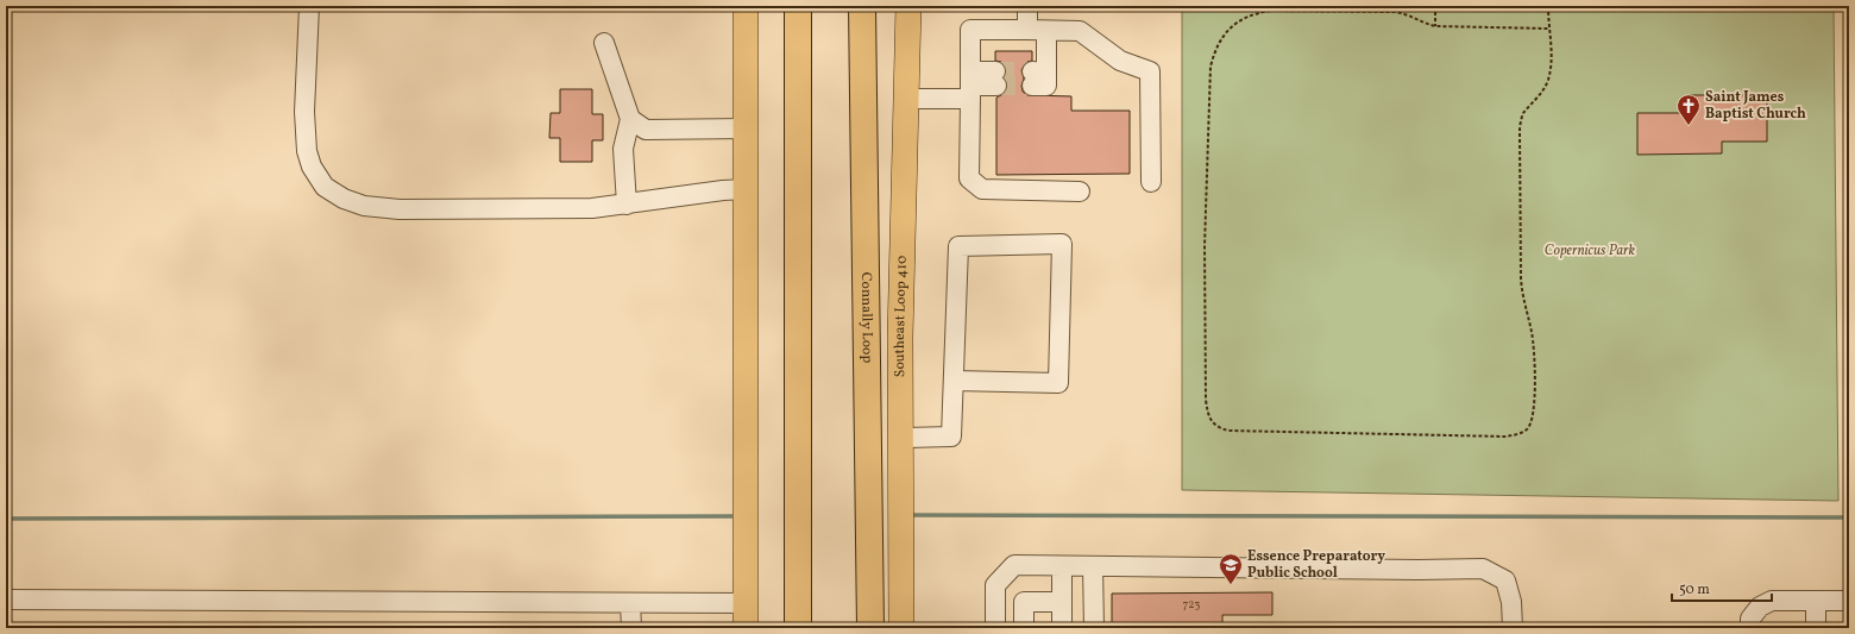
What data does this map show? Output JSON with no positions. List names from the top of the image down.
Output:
{
  "streets": {
    "highway": ["Connally Loop"],
    "main road": ["Southeast Loop 410"]
  },
  "parks": ["Copernicus Park"],
  "places": {
    "church": ["Saint James Baptist Church"],
    "school or university": ["Essence Preparatory Public School"]
  },
  "house_numbers": ["723"],
  "scale_bar": "50 m"
}
